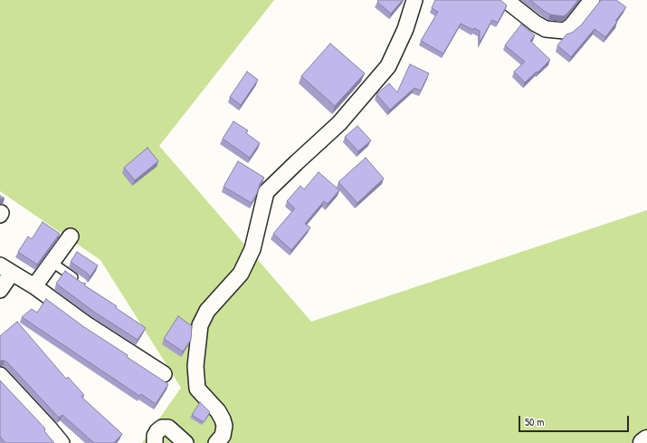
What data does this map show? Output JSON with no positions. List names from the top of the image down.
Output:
{
  "scale_bar": "50 m"
}
